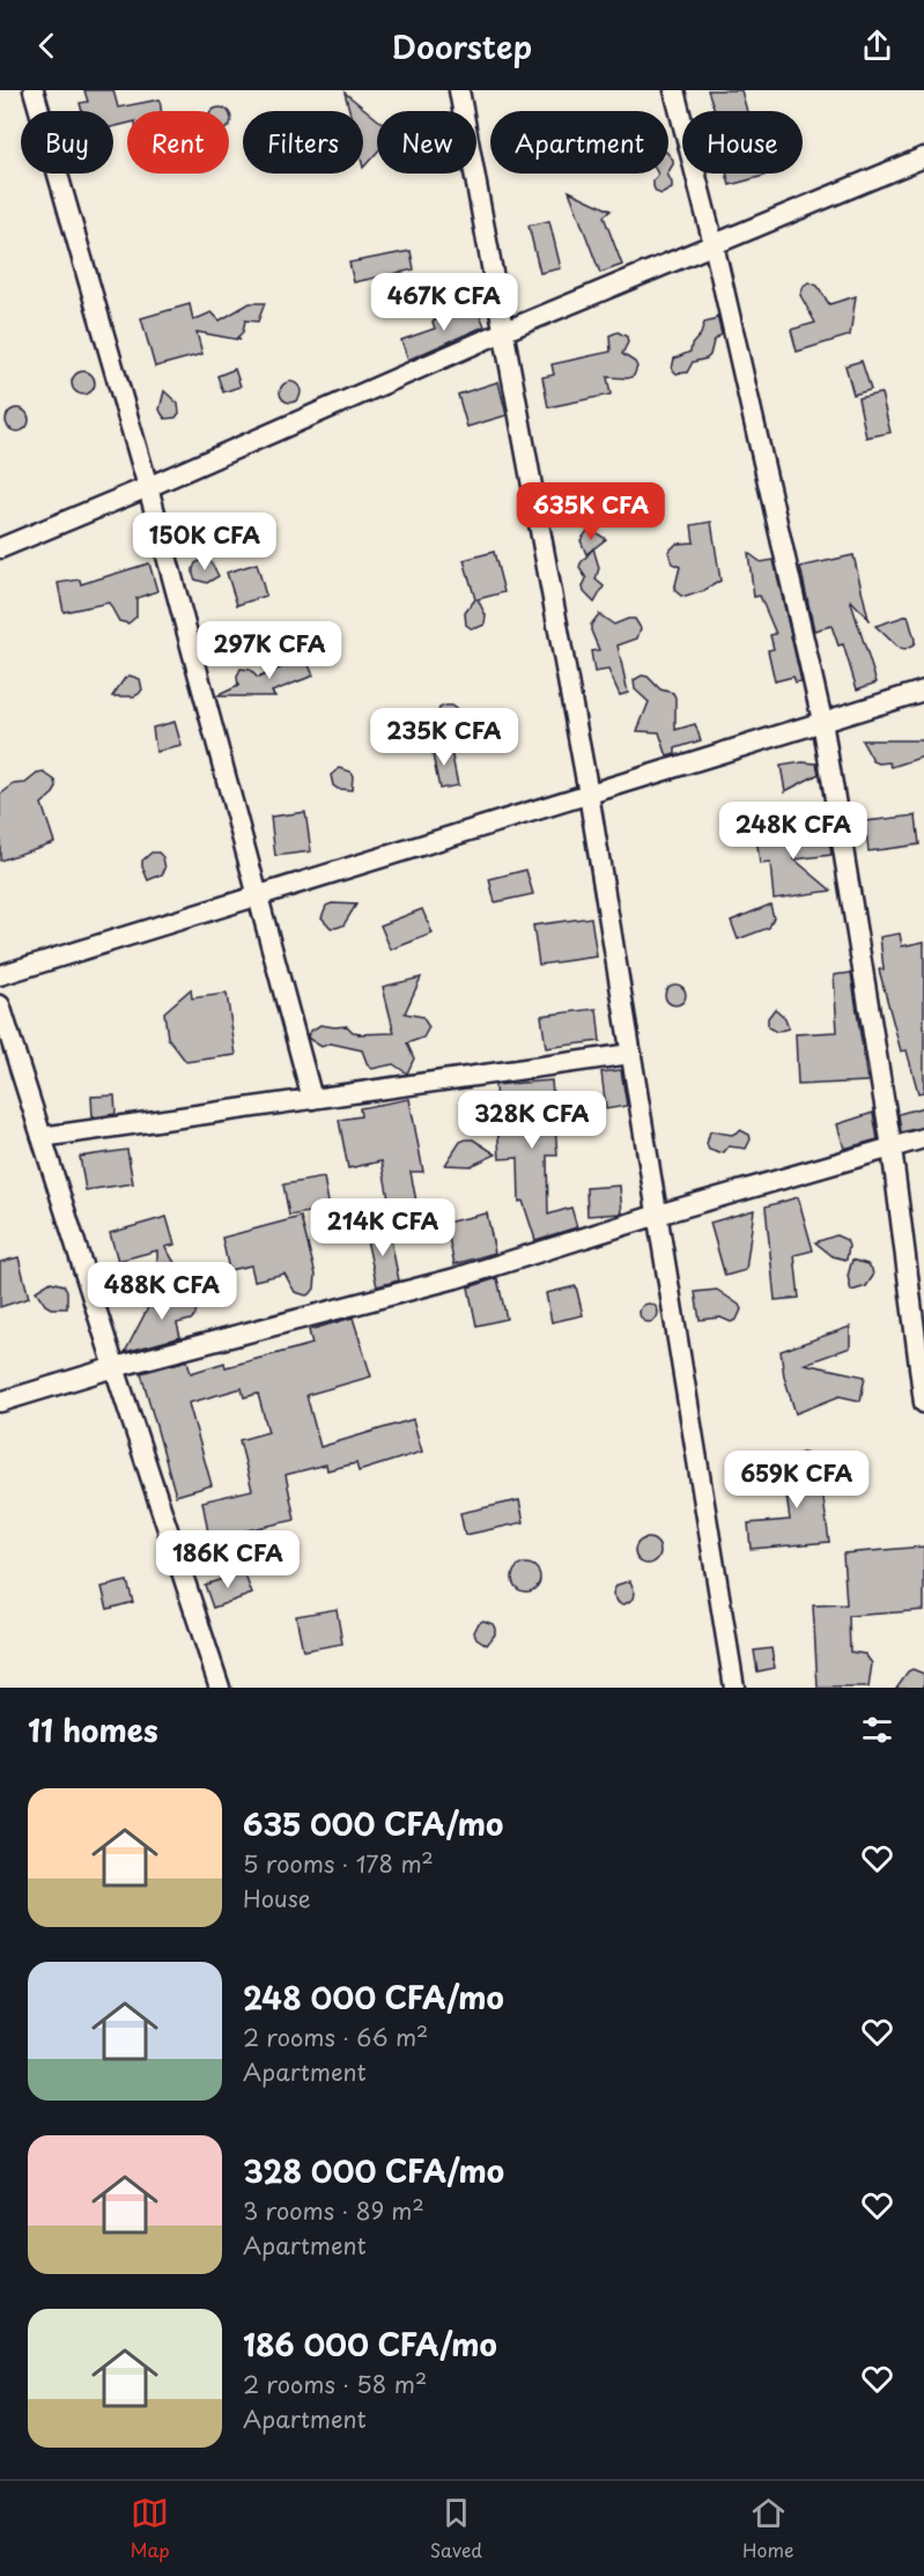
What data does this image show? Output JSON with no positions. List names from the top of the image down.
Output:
{
  "page": {
    "header": "Doorstep",
    "chip": [
      "Buy",
      "Rent",
      "Filters",
      "New",
      "Apartment",
      "House"
    ],
    "price": [
      "467K CFA",
      "635K CFA",
      "150K CFA",
      "297K CFA",
      "235K CFA",
      "248K CFA",
      "328K CFA",
      "214K CFA",
      "488K CFA",
      "659K CFA",
      "186K CFA"
    ],
    "heading": "11 homes",
    "list": [
      {
        "name": "635 000 CFA/mo",
        "note": "5 rooms · 178 m² · House"
      },
      {
        "name": "248 000 CFA/mo",
        "note": "2 rooms · 66 m² · Apartment"
      },
      {
        "name": "328 000 CFA/mo",
        "note": "3 rooms · 89 m² · Apartment"
      },
      {
        "name": "186 000 CFA/mo",
        "note": "2 rooms · 58 m² · Apartment"
      }
    ],
    "tabs": ["Map", "Saved", "Home"]
  }
}
